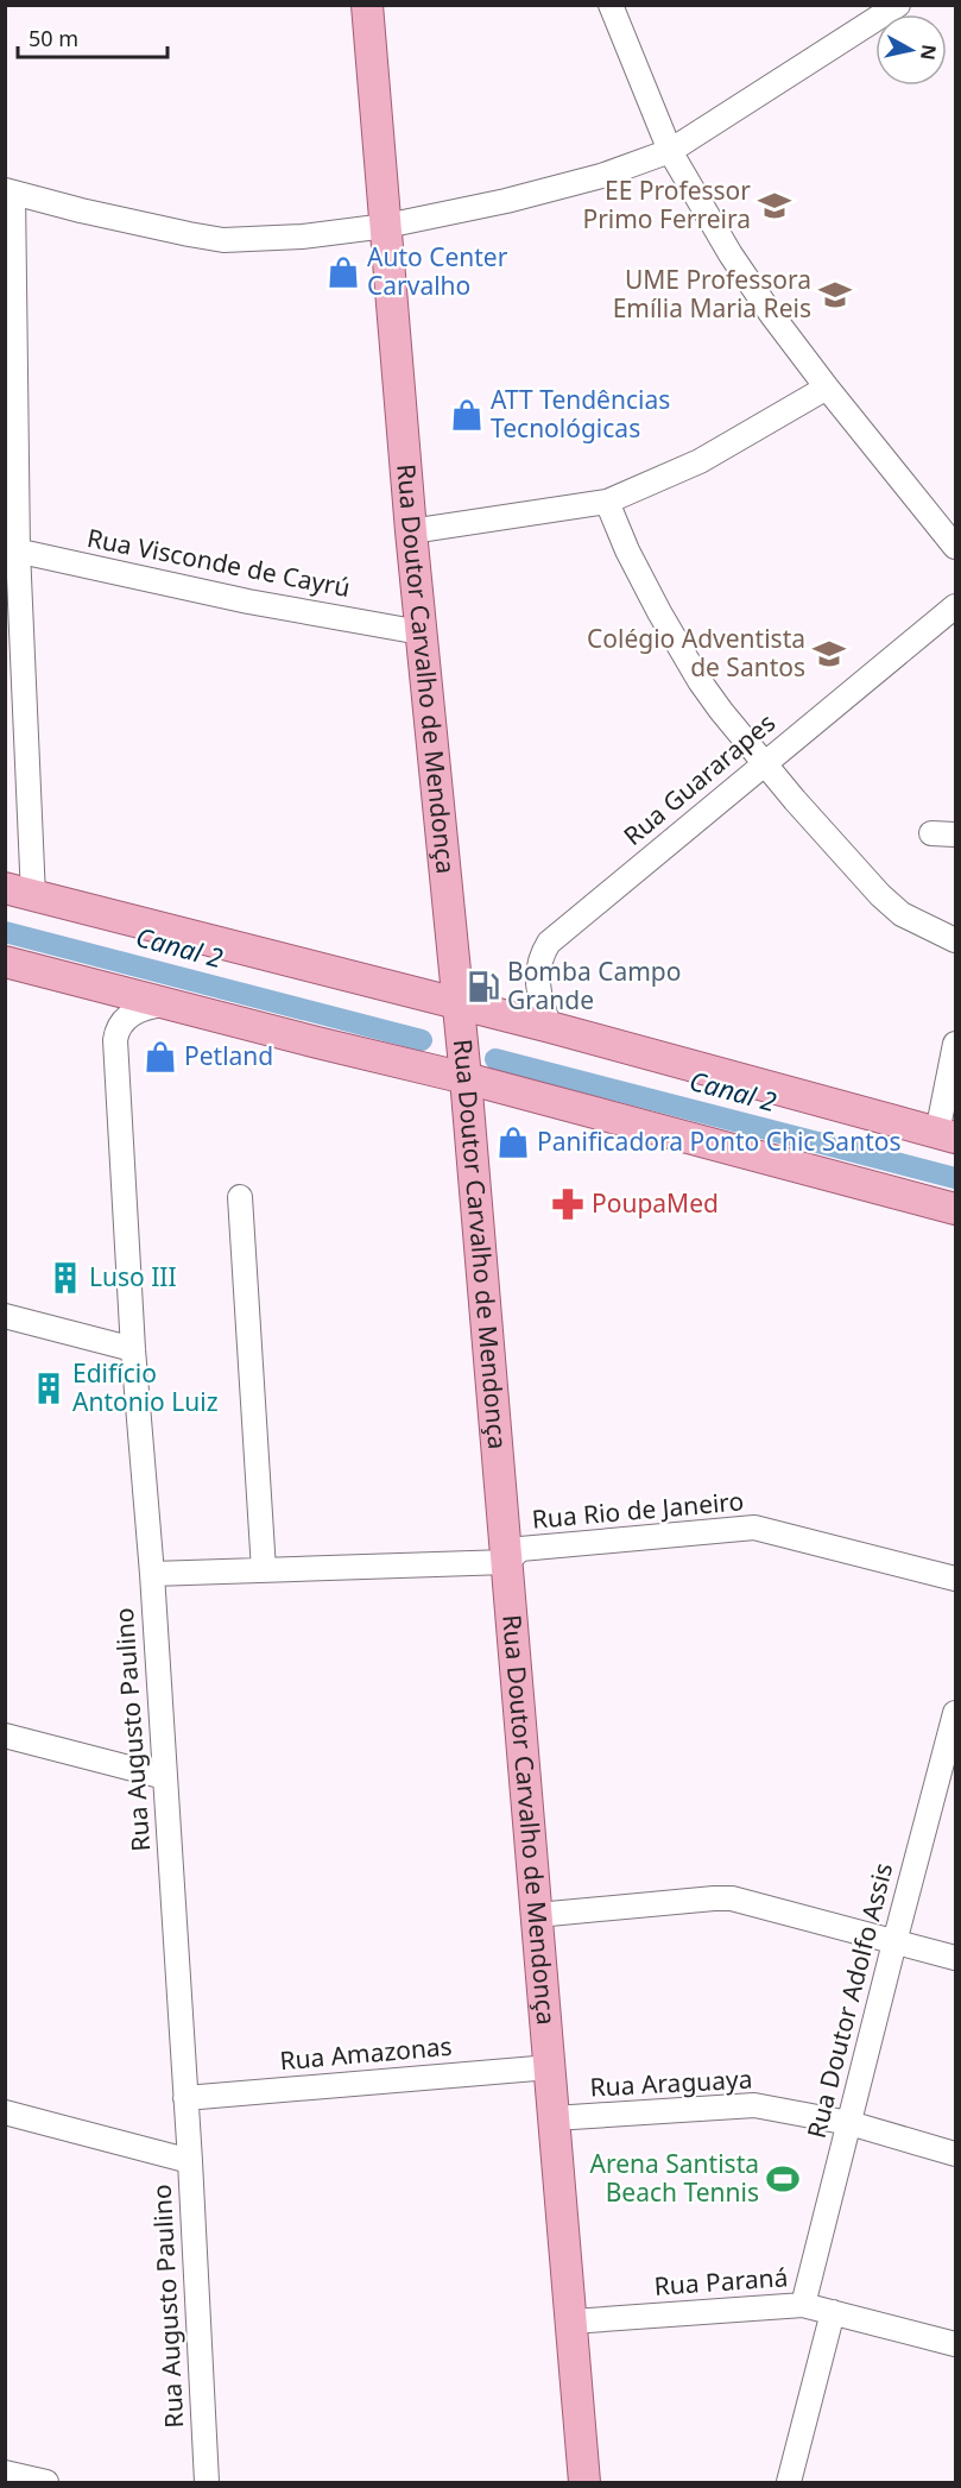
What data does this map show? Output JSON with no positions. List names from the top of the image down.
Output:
{
  "streets": {
    "main road": ["Rua Doutor Carvalho de Mendonça"],
    "street": [
      "Rua Visconde de Cayrú",
      "Rua Guararapes",
      "Rua Rio de Janeiro",
      "Rua Augusto Paulino",
      "Rua Doutor Adolfo Assis",
      "Rua Amazonas",
      "Rua Araguaya",
      "Rua Paraná"
    ]
  },
  "crossings": [
    ["Rua Visconde de Cayrú", "Rua Doutor Carvalho de Mendonça"],
    ["Rua Doutor Carvalho de Mendonça", "Rua Rio de Janeiro"],
    ["Rua Doutor Carvalho de Mendonça", "Rua Amazonas"],
    ["Rua Doutor Carvalho de Mendonça", "Rua Araguaya"],
    ["Rua Doutor Carvalho de Mendonça", "Rua Paraná"],
    ["Rua Rio de Janeiro", "Rua Augusto Paulino"],
    ["Rua Augusto Paulino", "Rua Amazonas"],
    ["Rua Doutor Adolfo Assis", "Rua Araguaya"],
    ["Rua Doutor Adolfo Assis", "Rua Paraná"]
  ],
  "water": ["Canal 2"],
  "places": {
    "school or university": ["EE Professor Primo Ferreira", "UME Professora Emília Maria Reis", "Colégio Adventista de Santos"],
    "shop": [
      "Auto Center Carvalho",
      "ATT Tendências Tecnológicas",
      "Petland",
      "Panificadora Ponto Chic Santos"
    ],
    "fuel station": ["Bomba Campo Grande"],
    "pharmacy": ["PoupaMed"],
    "building": ["Luso III", "Edifício Antonio Luiz"],
    "sports": ["Arena Santista Beach Tennis"]
  },
  "scale_bar": "50 m",
  "north": "right"
}
